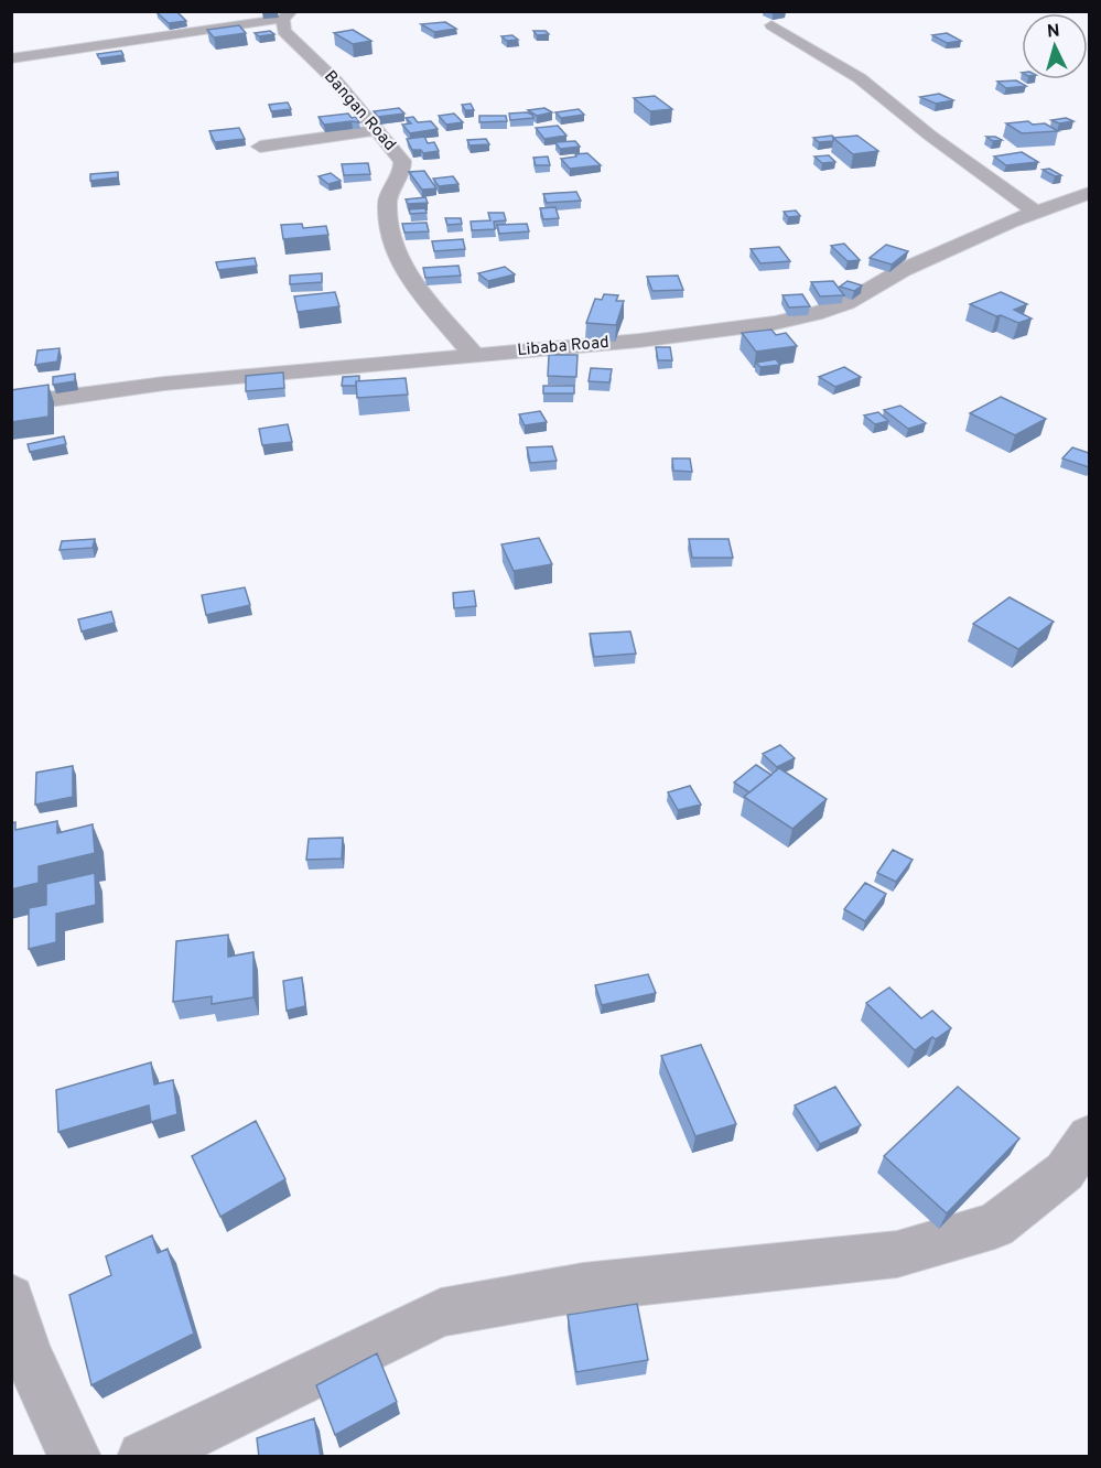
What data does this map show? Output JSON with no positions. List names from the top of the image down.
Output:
{
  "streets": {
    "street": ["Bangan Road", "Libaba Road"]
  },
  "crossings": [
    ["Bangan Road", "Libaba Road"]
  ],
  "north": "top"
}
